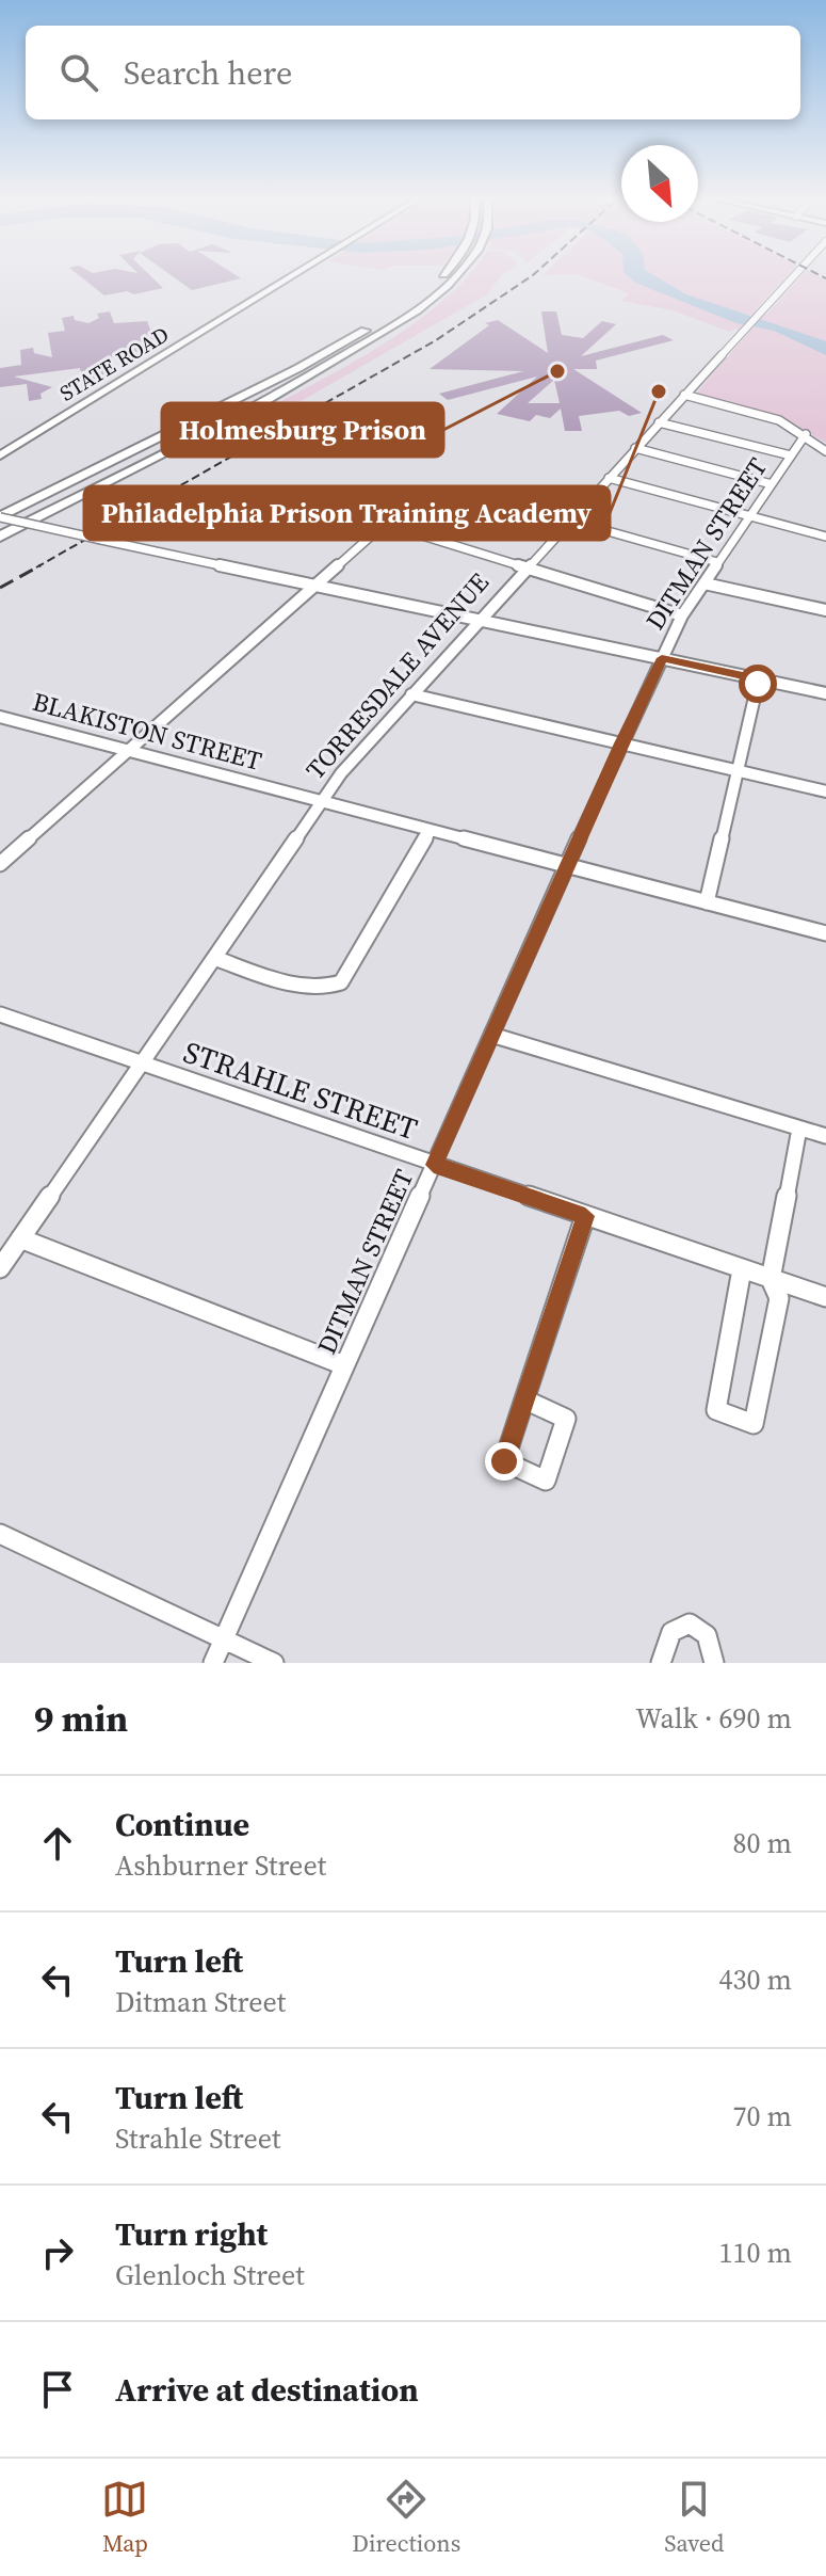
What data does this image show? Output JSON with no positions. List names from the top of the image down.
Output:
{
  "streets": {
    "main road": ["STATE ROAD"],
    "street": [
      "DITMAN STREET",
      "TORRESDALE AVENUE",
      "BLAKISTON STREET",
      "STRAHLE STREET"
    ]
  },
  "crossings": [
    ["DITMAN STREET", "BLAKISTON STREET"],
    ["DITMAN STREET", "STRAHLE STREET"],
    ["TORRESDALE AVENUE", "BLAKISTON STREET"],
    ["TORRESDALE AVENUE", "STRAHLE STREET"]
  ],
  "places": ["Holmesburg Prison", "Philadelphia Prison Training Academy"],
  "north": "bottom right",
  "page": {
    "search": "Search here",
    "heading": ["9 min", "Walk · 690 m"],
    "list": [
      ["Continue", "Ashburner Street", "80 m"],
      ["Turn left", "Ditman Street", "430 m"],
      ["Turn left", "Strahle Street", "70 m"],
      ["Turn right", "Glenloch Street", "110 m"],
      "Arrive at destination"
    ],
    "nav": ["Map", "Directions", "Saved"]
  }
}
